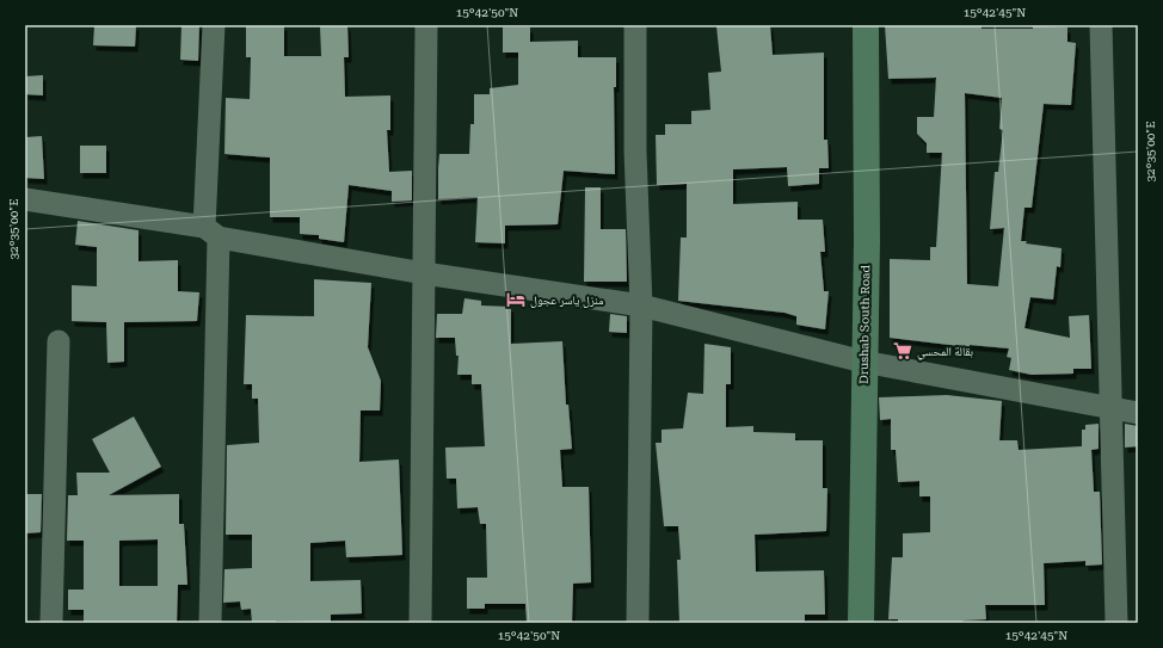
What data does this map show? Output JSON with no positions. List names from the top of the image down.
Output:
{
  "streets": {
    "street": ["Drushab South Road"]
  },
  "places": {
    "hotel": ["منزل ياسر عجول"],
    "supermarket": ["بقالة المحسي"]
  },
  "coordinates": ["15°42'50\"N", "15°42'45\"N", "32°35'00\"E"]
}
